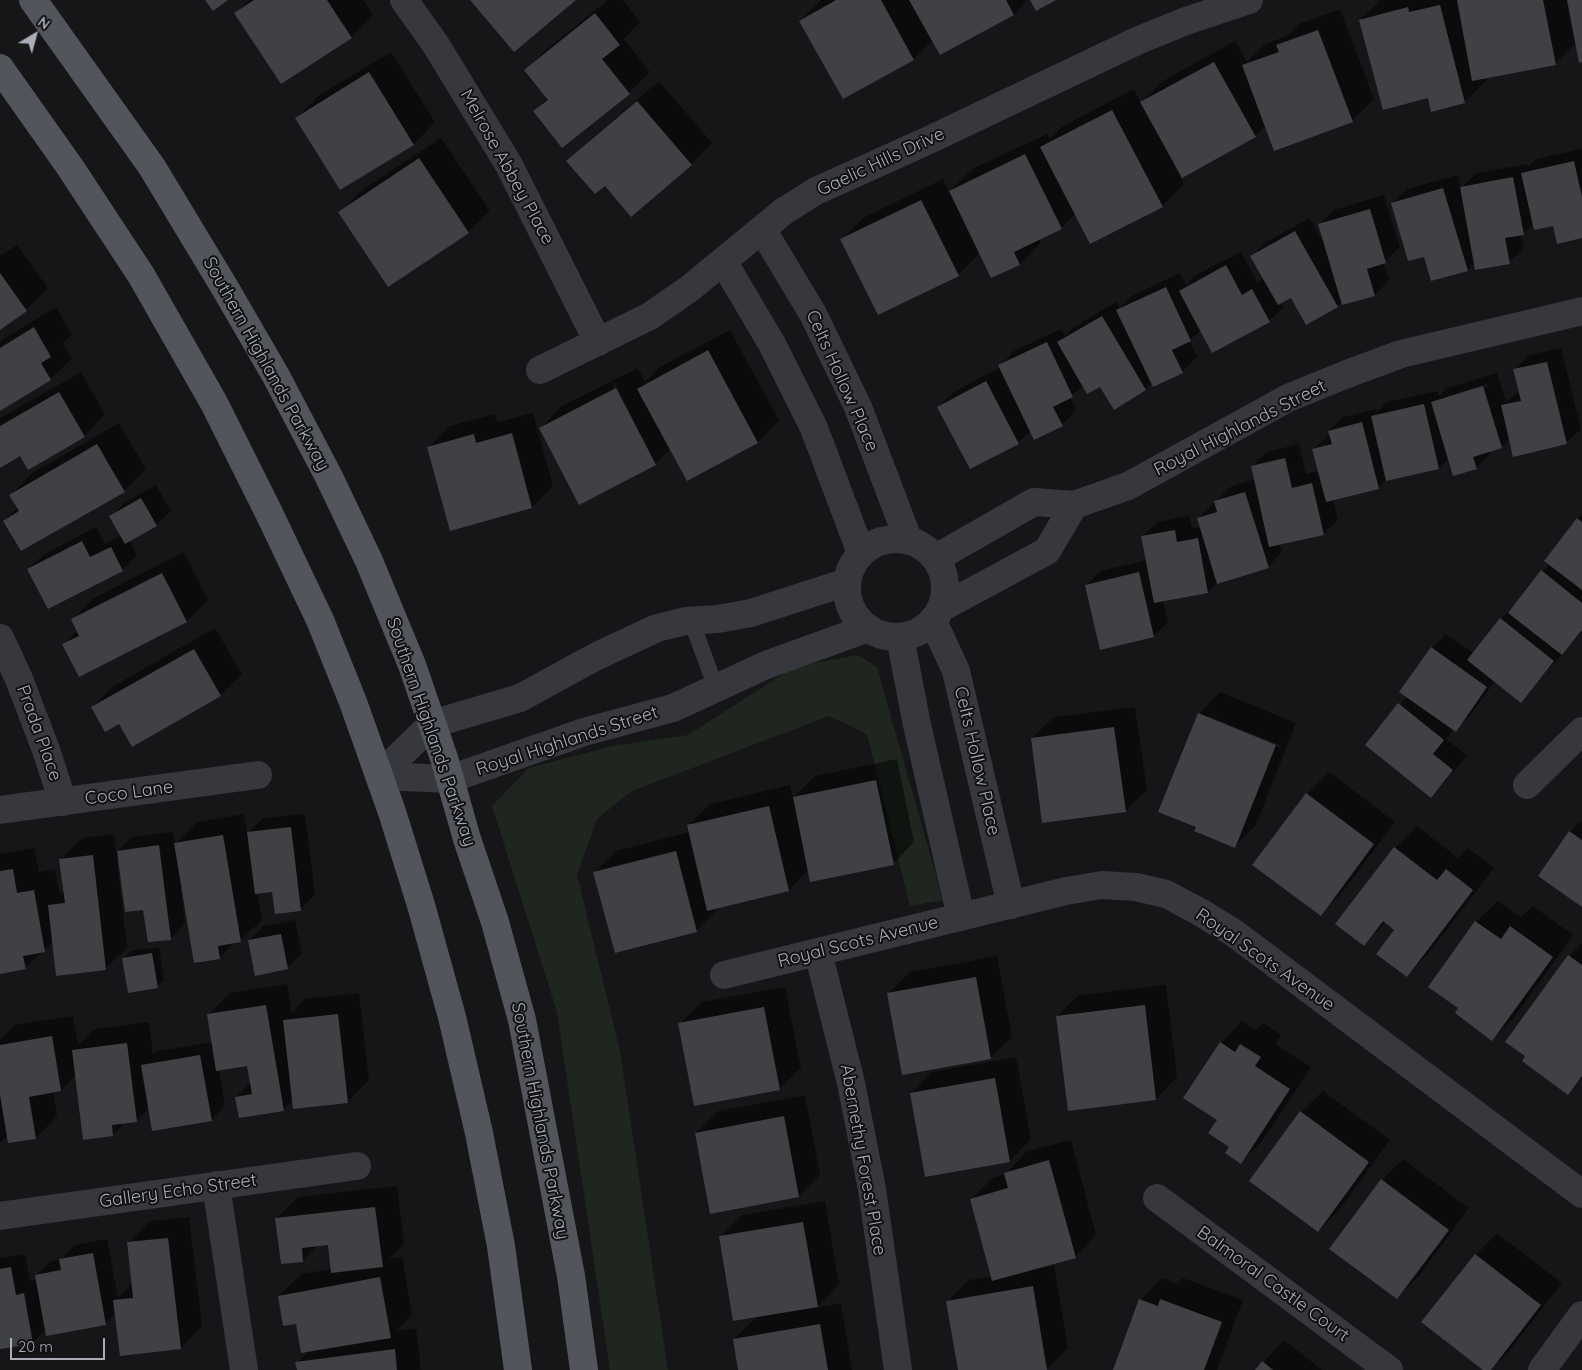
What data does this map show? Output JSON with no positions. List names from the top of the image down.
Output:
{
  "streets": {
    "main road": ["Southern Highlands Parkway"],
    "street": [
      "Gaelic Hills Drive",
      "Melrose Abbey Place",
      "Celts Hollow Place",
      "Royal Highlands Street",
      "Prada Place",
      "Coco Lane",
      "Royal Scots Avenue",
      "Abernethy Forest Place",
      "Gallery Echo Street",
      "Balmoral Castle Court"
    ]
  },
  "crossings": [
    ["Gaelic Hills Drive", "Melrose Abbey Place"],
    ["Gaelic Hills Drive", "Celts Hollow Place"],
    ["Southern Highlands Parkway", "Royal Highlands Street"],
    ["Celts Hollow Place", "Royal Highlands Street"],
    ["Celts Hollow Place", "Royal Scots Avenue"],
    ["Prada Place", "Coco Lane"],
    ["Royal Scots Avenue", "Abernethy Forest Place"]
  ],
  "scale_bar": "20 m",
  "north": "top right"
}
